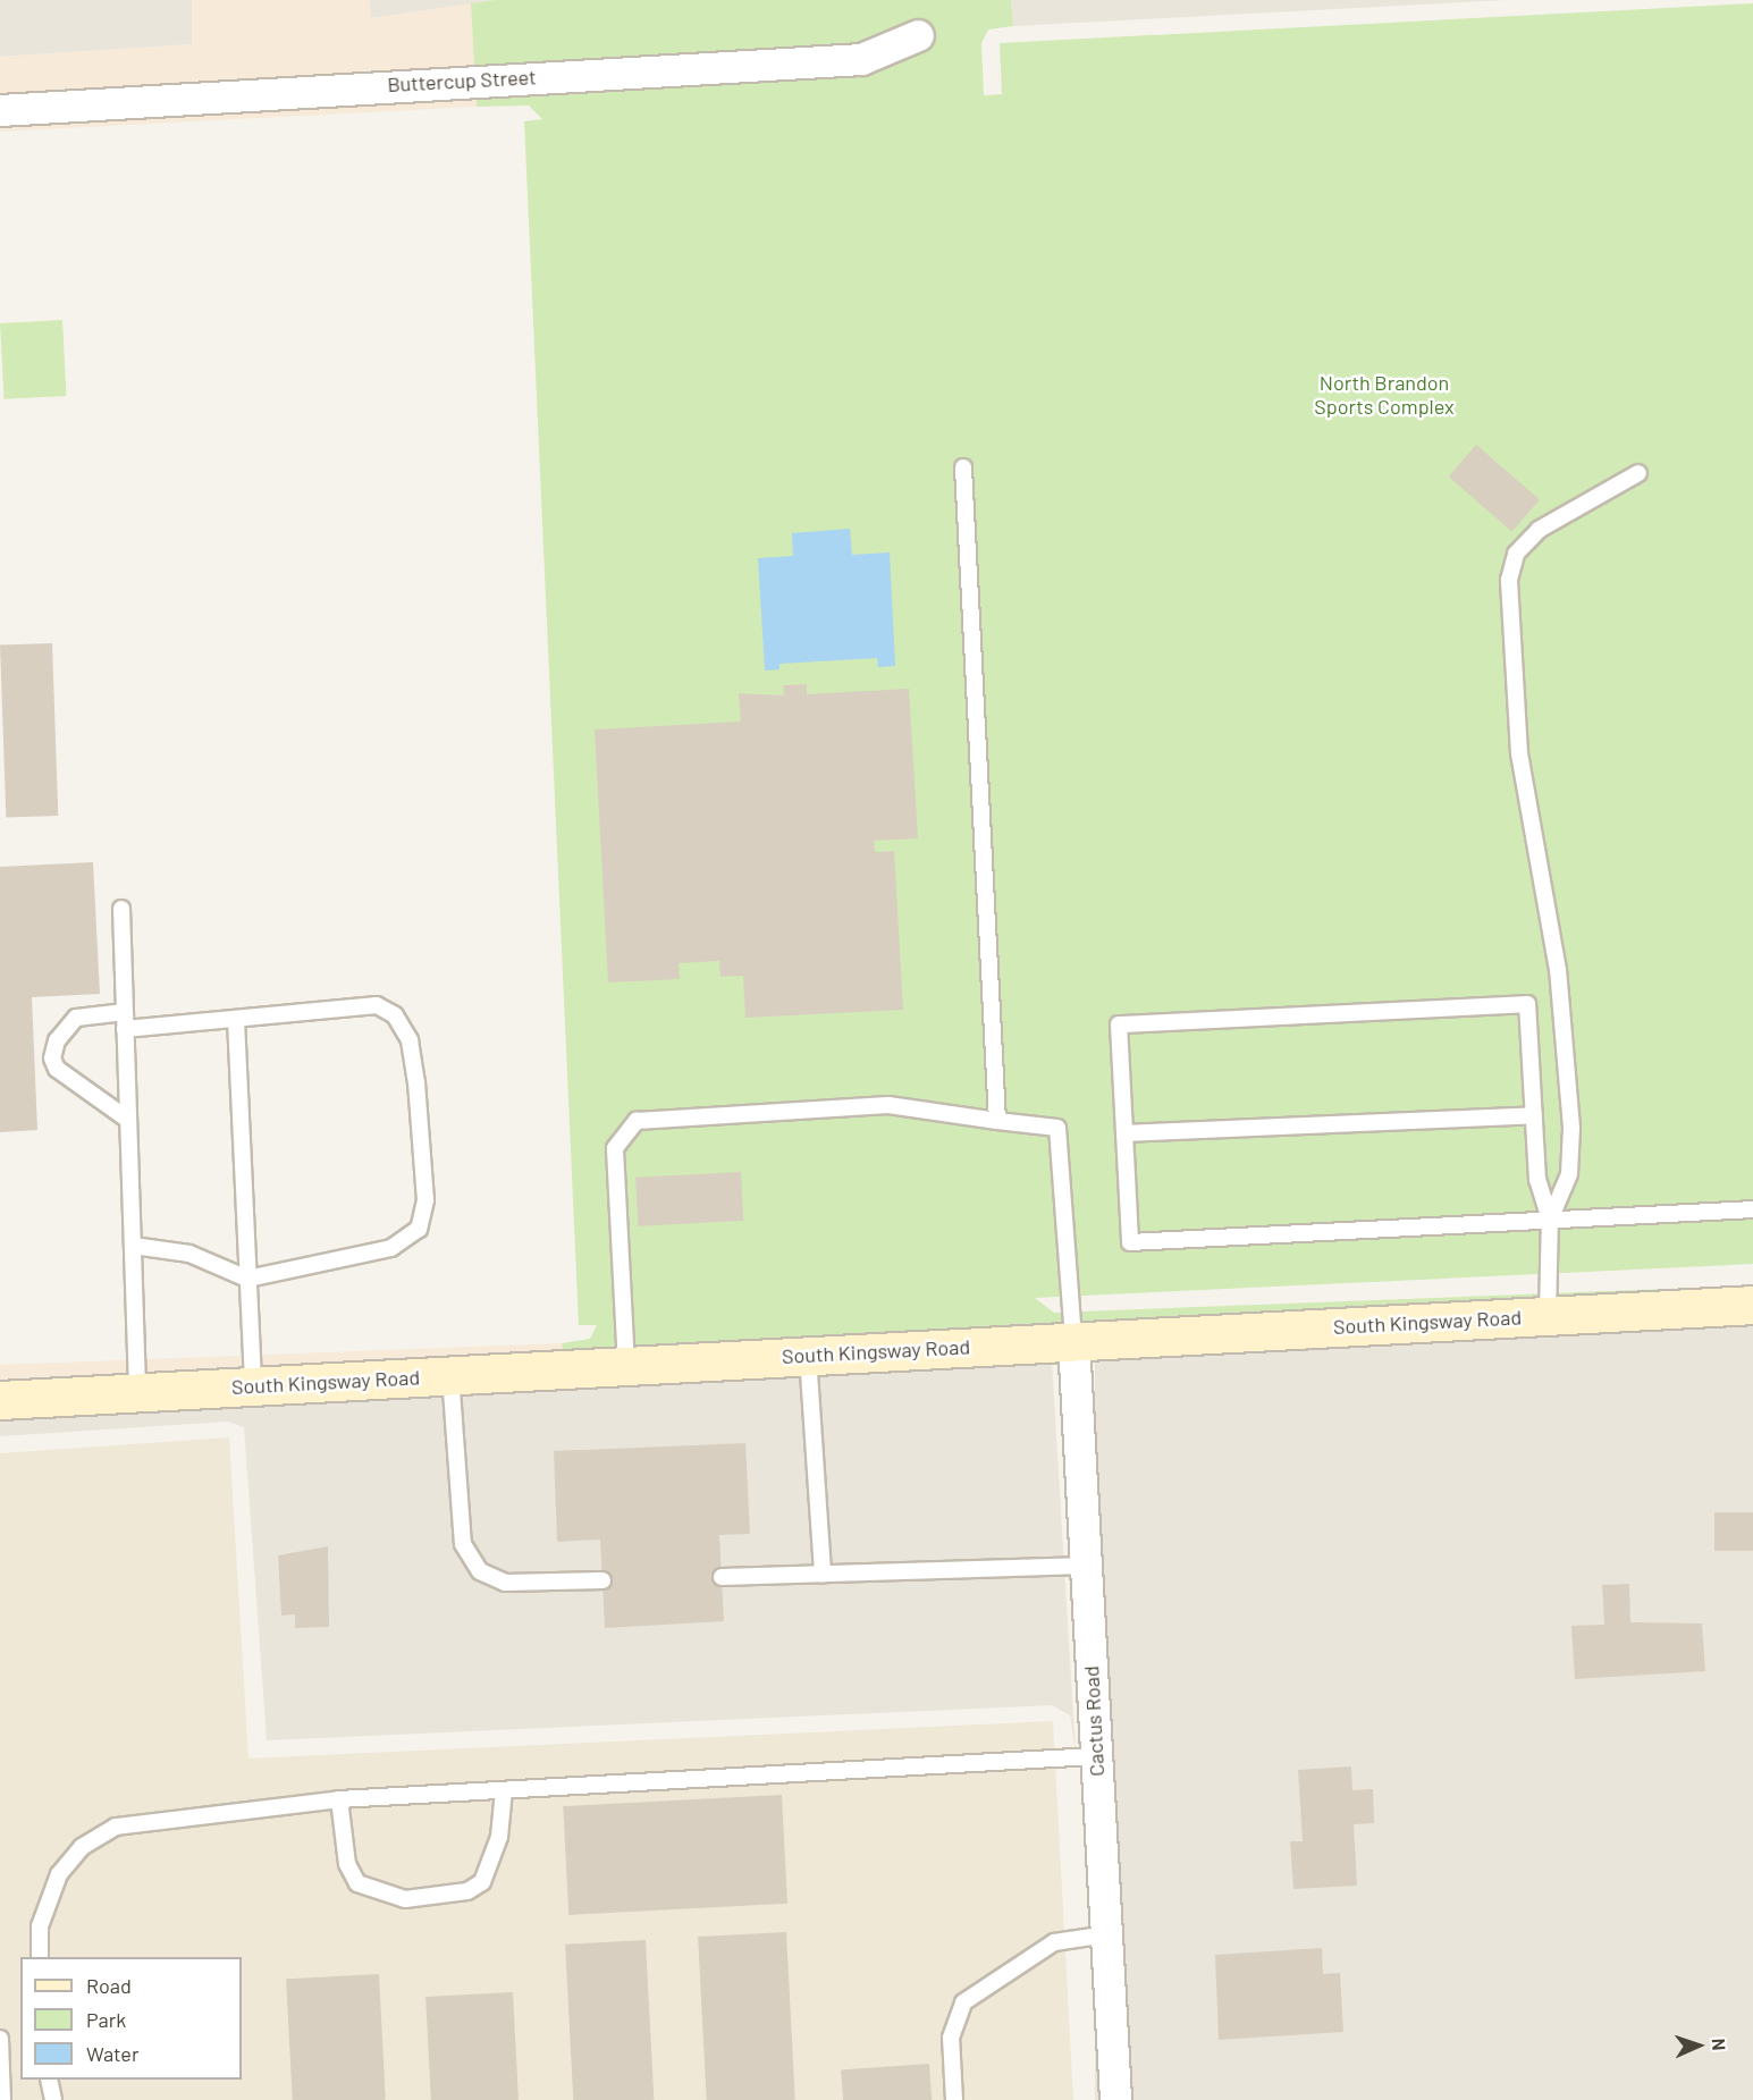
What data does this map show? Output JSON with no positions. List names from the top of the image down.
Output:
{
  "streets": {
    "street": ["Buttercup Street", "South Kingsway Road", "Cactus Road"]
  },
  "crossings": [
    ["South Kingsway Road", "Cactus Road"]
  ],
  "parks": ["North Brandon Sports Complex"],
  "legend": ["Road", "Park", "Water"],
  "north": "right"
}
